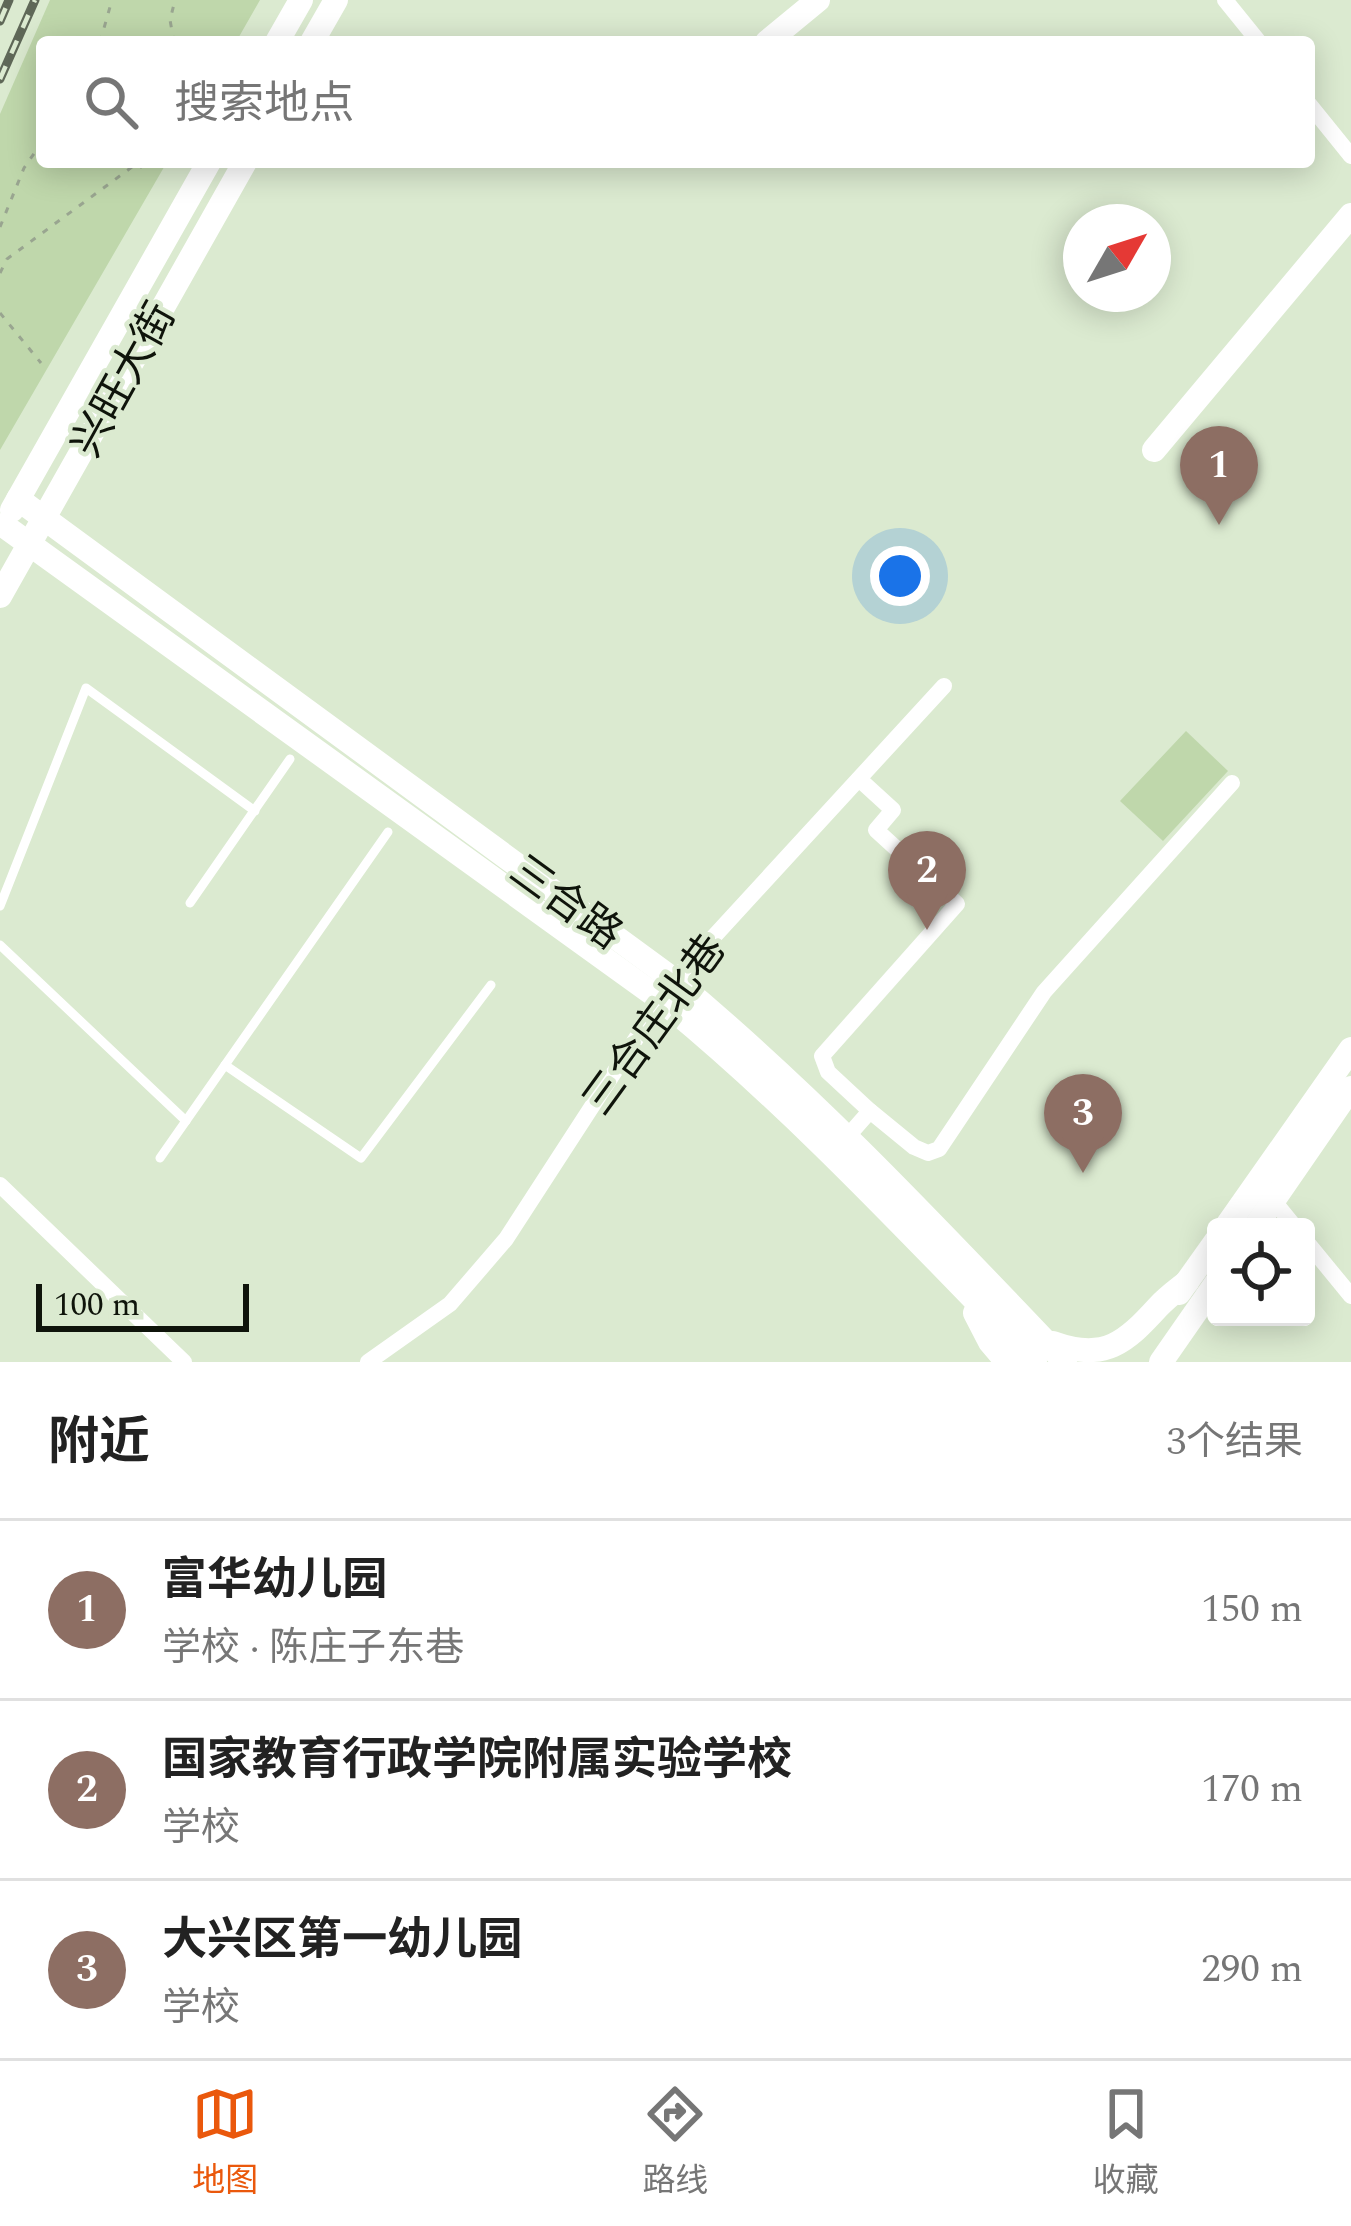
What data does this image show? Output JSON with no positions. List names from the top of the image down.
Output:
{
  "streets": {
    "street": ["兴旺大街", "三合路", "三合庄北巷"]
  },
  "crossings": [
    ["兴旺大街", "三合路"],
    ["三合路", "三合庄北巷"]
  ],
  "scale_bar": "100 m",
  "north": "top right",
  "page": {
    "search": "搜索地点",
    "pins": ["1", "2", "3"],
    "scale": "100 m",
    "heading": ["附近", "3个结果"],
    "list": [
      {
        "mark": "1",
        "name": "富华幼儿园",
        "note": "学校 · 陈庄子东巷",
        "value": "150 m"
      },
      {
        "mark": "2",
        "name": "国家教育行政学院附属实验学校",
        "note": "学校",
        "value": "170 m"
      },
      {
        "mark": "3",
        "name": "大兴区第一幼儿园",
        "note": "学校",
        "value": "290 m"
      }
    ],
    "nav": ["地图", "路线", "收藏"]
  }
}
